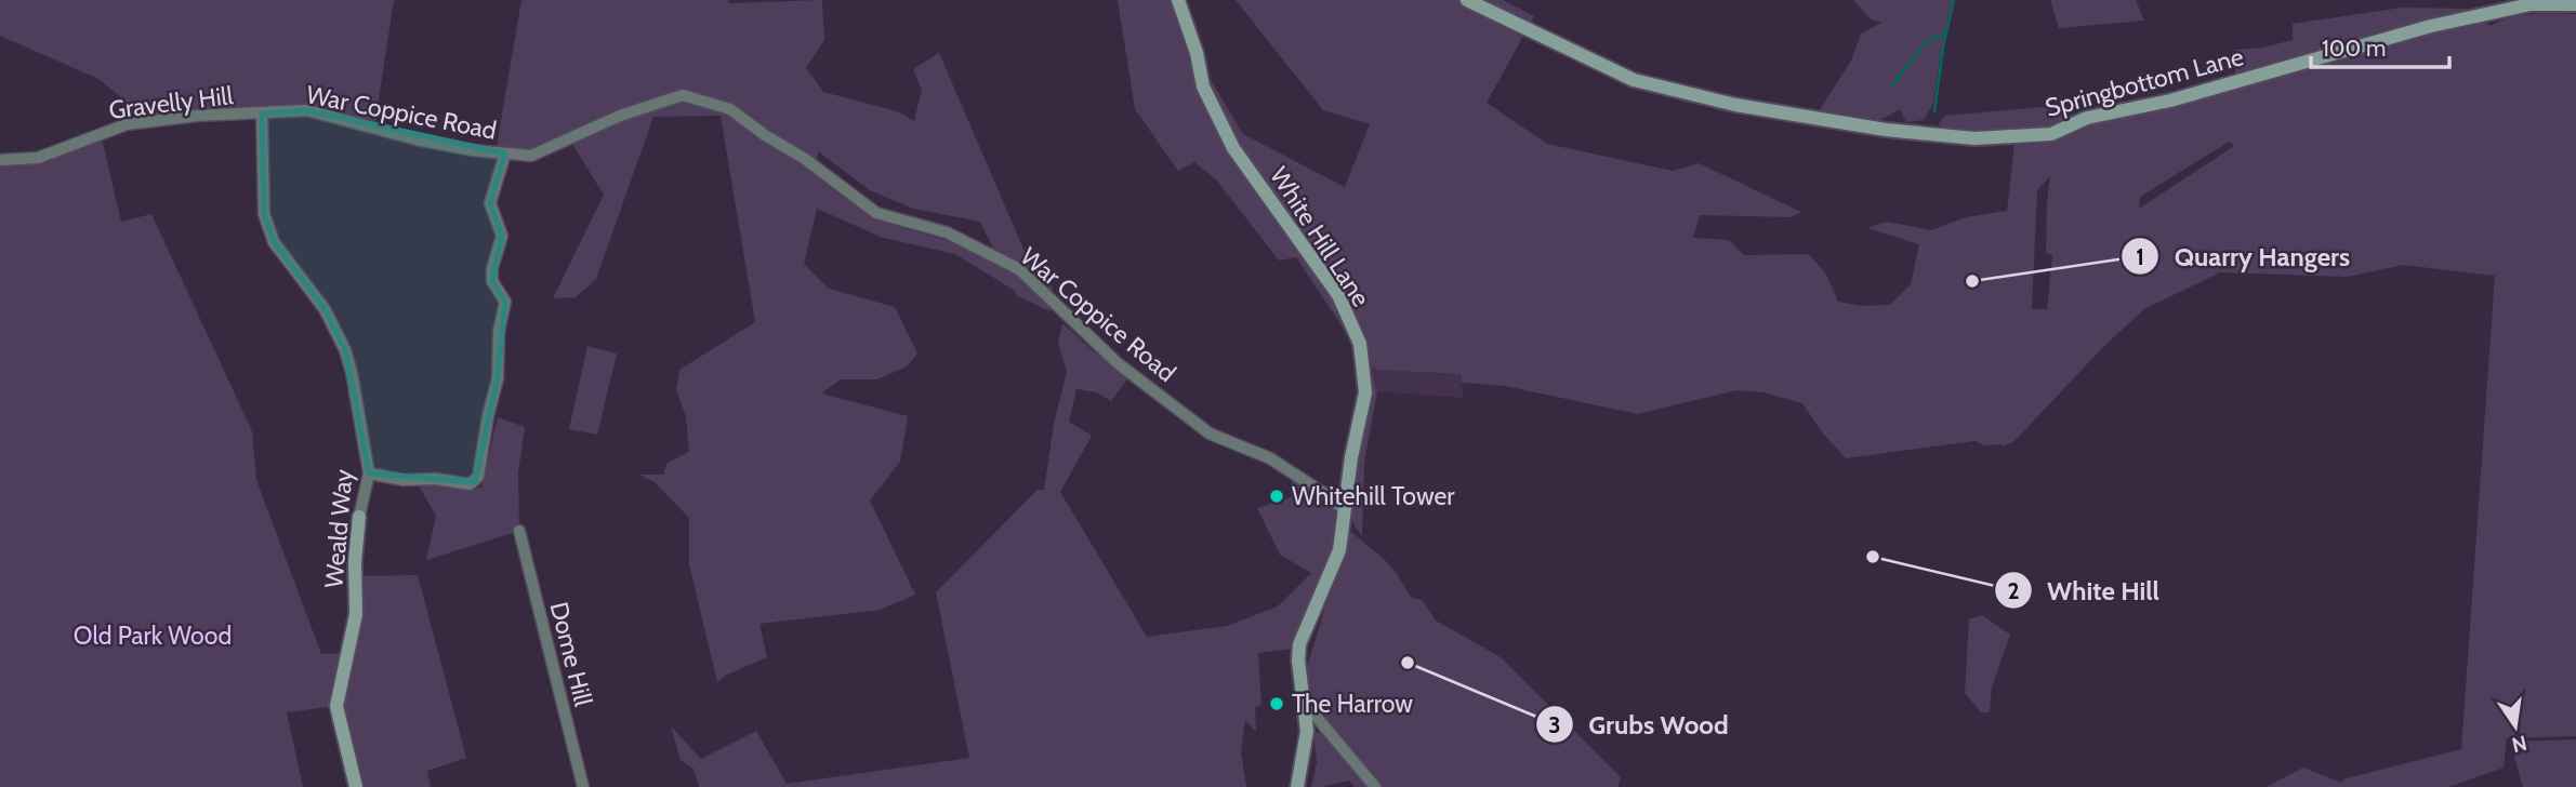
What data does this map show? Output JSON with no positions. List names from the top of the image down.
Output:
{
  "streets": {
    "street": [
      "Springbottom Lane",
      "Gravelly Hill",
      "War Coppice Road",
      "White Hill Lane",
      "Weald Way",
      "Dome Hill"
    ]
  },
  "crossings": [
    ["Gravelly Hill", "War Coppice Road"],
    ["Gravelly Hill", "Weald Way"],
    ["War Coppice Road", "White Hill Lane"],
    ["War Coppice Road", "Weald Way"]
  ],
  "parks": ["Old Park Wood"],
  "places": [
    "Quarry Hangers",
    "Whitehill Tower",
    "White Hill",
    "Grubs Wood",
    "The Harrow"
  ],
  "scale_bar": "100 m",
  "north": "bottom"
}
